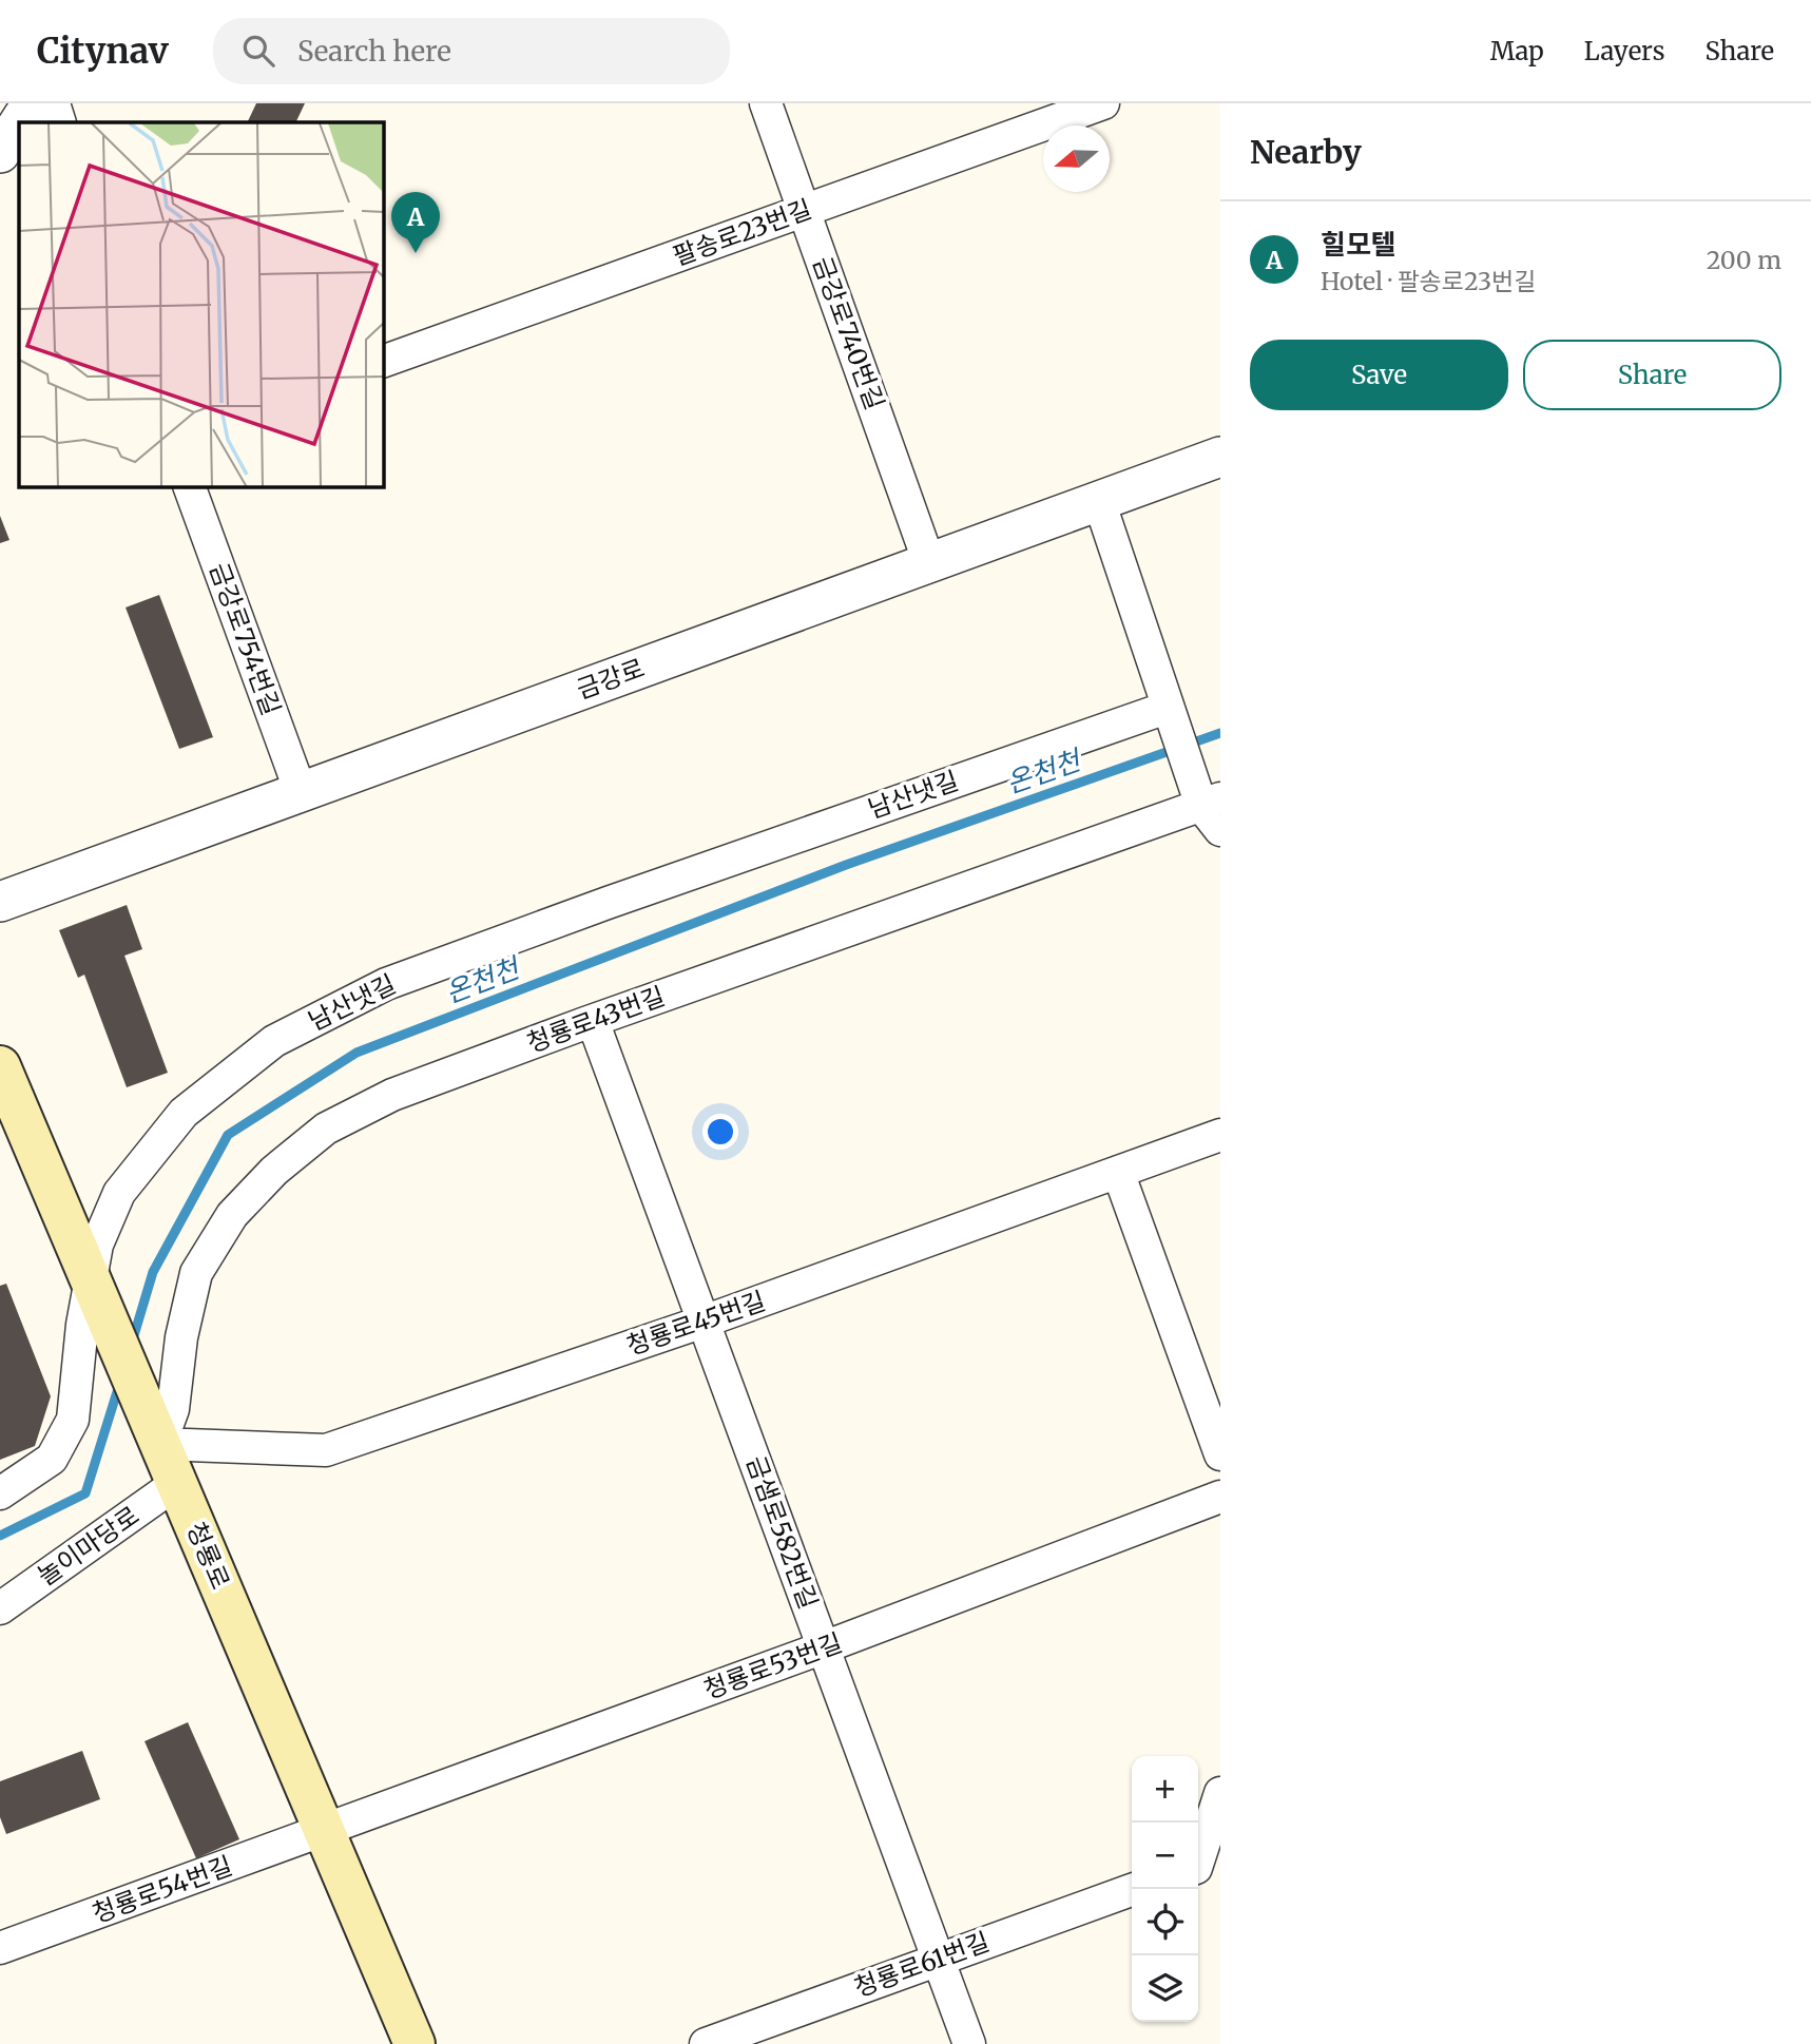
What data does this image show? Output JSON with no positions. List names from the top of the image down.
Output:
{
  "streets": {
    "main road": ["청룡로"],
    "street": [
      "팔송로23번길",
      "금강로740번길",
      "금강로754번길",
      "금강로",
      "남산냇길",
      "청룡로43번길",
      "청룡로45번길",
      "금샘로582번길",
      "놀이마당로",
      "청룡로53번길",
      "청룡로54번길",
      "청룡로61번길"
    ]
  },
  "crossings": [
    ["팔송로23번길", "금강로740번길"],
    ["금강로740번길", "금강로"],
    ["금강로754번길", "금강로"],
    ["남산냇길", "청룡로"],
    ["청룡로43번길", "청룡로45번길"],
    ["청룡로43번길", "금샘로582번길"],
    ["청룡로43번길", "청룡로"],
    ["청룡로45번길", "금샘로582번길"],
    ["청룡로45번길", "청룡로"],
    ["금샘로582번길", "청룡로53번길"],
    ["금샘로582번길", "청룡로61번길"],
    ["놀이마당로", "청룡로"],
    ["청룡로", "청룡로53번길"],
    ["청룡로", "청룡로54번길"],
    ["청룡로53번길", "청룡로54번길"]
  ],
  "water": ["온천천"],
  "north": "left",
  "page": {
    "header": "Citynav",
    "search": "Search here",
    "nav": ["Map", "Layers", "Share"],
    "heading": "Nearby",
    "pins": "A",
    "list": [
      {
        "mark": "A",
        "name": "힐모텔",
        "note": "Hotel · 팔송로23번길",
        "value": "200 m"
      }
    ],
    "buttons": ["Save", "Share"],
    "map_buttons": ["+", "−"]
  }
}
